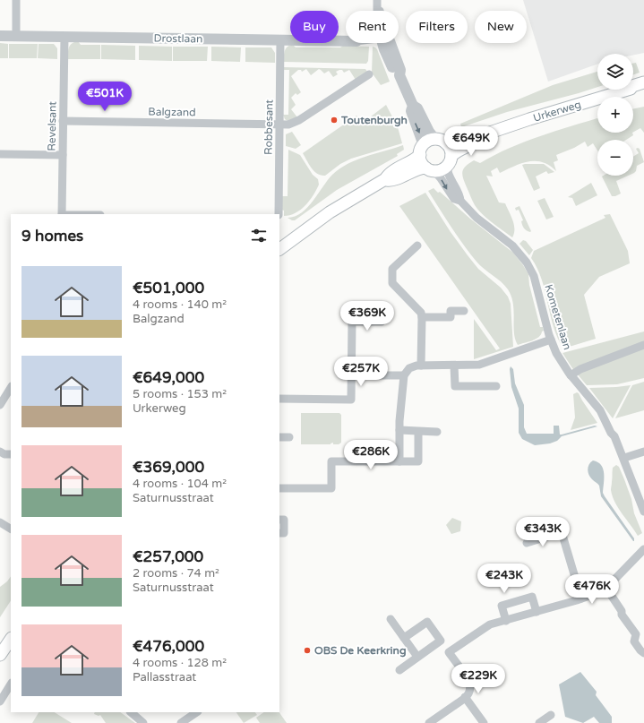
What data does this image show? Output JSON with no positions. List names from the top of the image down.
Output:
{
  "streets": {
    "main road": ["Urkerweg"],
    "street": [
      "Drostlaan",
      "Balgzand",
      "Revelsant",
      "Robbesant",
      "Kometenlaan"
    ]
  },
  "crossings": [
    ["Drostlaan", "Revelsant"],
    ["Drostlaan", "Robbesant"],
    ["Urkerweg", "Kometenlaan"],
    ["Balgzand", "Revelsant"],
    ["Balgzand", "Robbesant"]
  ],
  "places": ["Toutenburgh", "OBS De Keerkring"],
  "page": {
    "chip": [
      "Buy",
      "Rent",
      "Filters",
      "New"
    ],
    "map_buttons": ["+", "−"],
    "price": [
      "€501K",
      "€649K",
      "€369K",
      "€257K",
      "€286K",
      "€343K",
      "€243K",
      "€476K",
      "€229K"
    ],
    "heading": "9 homes",
    "list": [
      {
        "name": "€501,000",
        "note": "4 rooms · 140 m² · Balgzand"
      },
      {
        "name": "€649,000",
        "note": "5 rooms · 153 m² · Urkerweg"
      },
      {
        "name": "€369,000",
        "note": "4 rooms · 104 m² · Saturnusstraat"
      },
      {
        "name": "€257,000",
        "note": "2 rooms · 74 m² · Saturnusstraat"
      },
      {
        "name": "€476,000",
        "note": "4 rooms · 128 m² · Pallasstraat"
      }
    ]
  }
}
